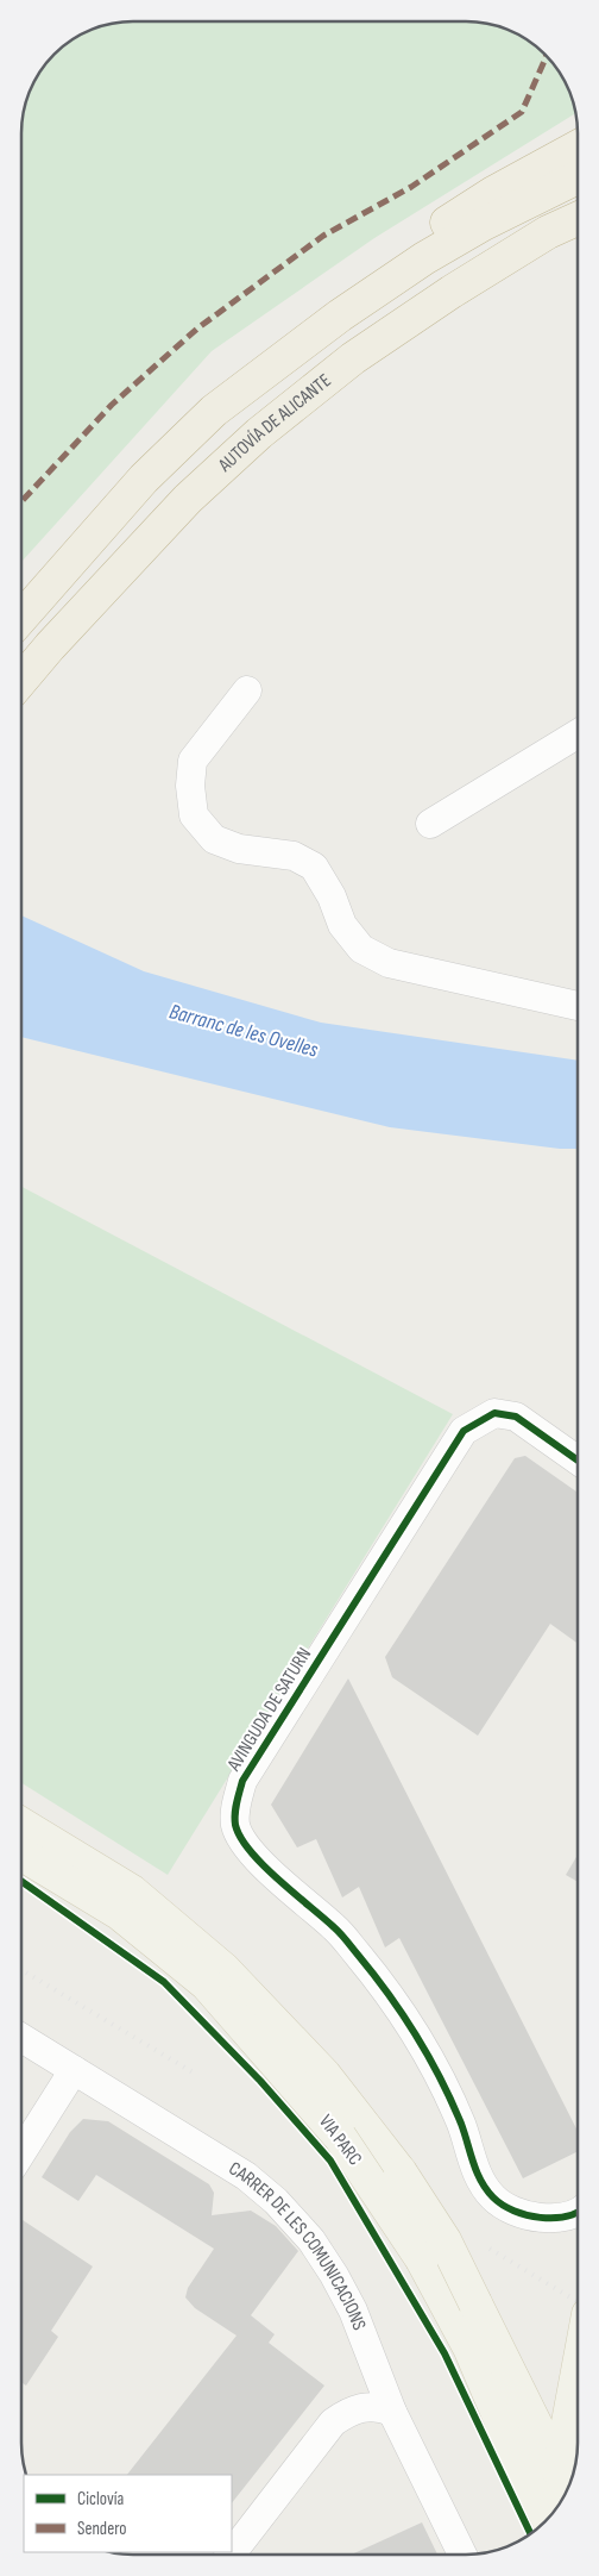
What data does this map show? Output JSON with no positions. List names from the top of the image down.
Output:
{
  "streets": {
    "highway": ["AUTOVÍA DE ALICANTE"],
    "main road": ["VIA PARC"],
    "street": ["AVINGUDA DE SATURN", "CARRER DE LES COMUNICACIONS"]
  },
  "water": ["Barranc de les Ovelles"],
  "legend": ["Ciclovía", "Sendero"]
}
